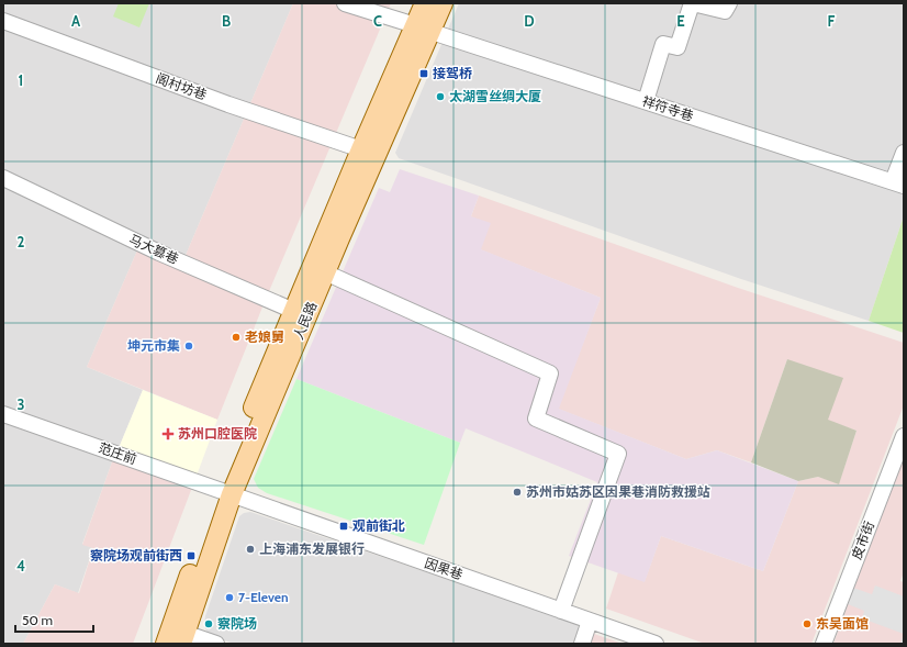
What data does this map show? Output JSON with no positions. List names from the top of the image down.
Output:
{
  "streets": {
    "main road": ["人民路"],
    "street": [
      "阁村坊巷",
      "祥符寺巷",
      "马大篡巷",
      "范庄前",
      "皮市街",
      "因果巷"
    ]
  },
  "crossings": [
    ["阁村坊巷", "人民路"],
    ["祥符寺巷", "人民路"],
    ["马大篡巷", "人民路"],
    ["人民路", "范庄前"],
    ["人民路", "因果巷"],
    ["范庄前", "因果巷"]
  ],
  "places": {
    "transit": ["接驾桥", "观前街北", "察院场观前街西"],
    "other": [
      "太湖雪丝绸大厦",
      "老娘舅",
      "坤元市集",
      "苏州市姑苏区因果巷消防救援站",
      "上海浦东发展银行",
      "7-Eleven",
      "察院场",
      "东吴面馆"
    ],
    "health": ["苏州口腔医院"]
  },
  "scale_bar": "50 m",
  "grid": {
    "columns": [
      "A",
      "B",
      "C",
      "D",
      "E",
      "F"
    ],
    "rows": [
      "1",
      "2",
      "3",
      "4"
    ]
  }
}
